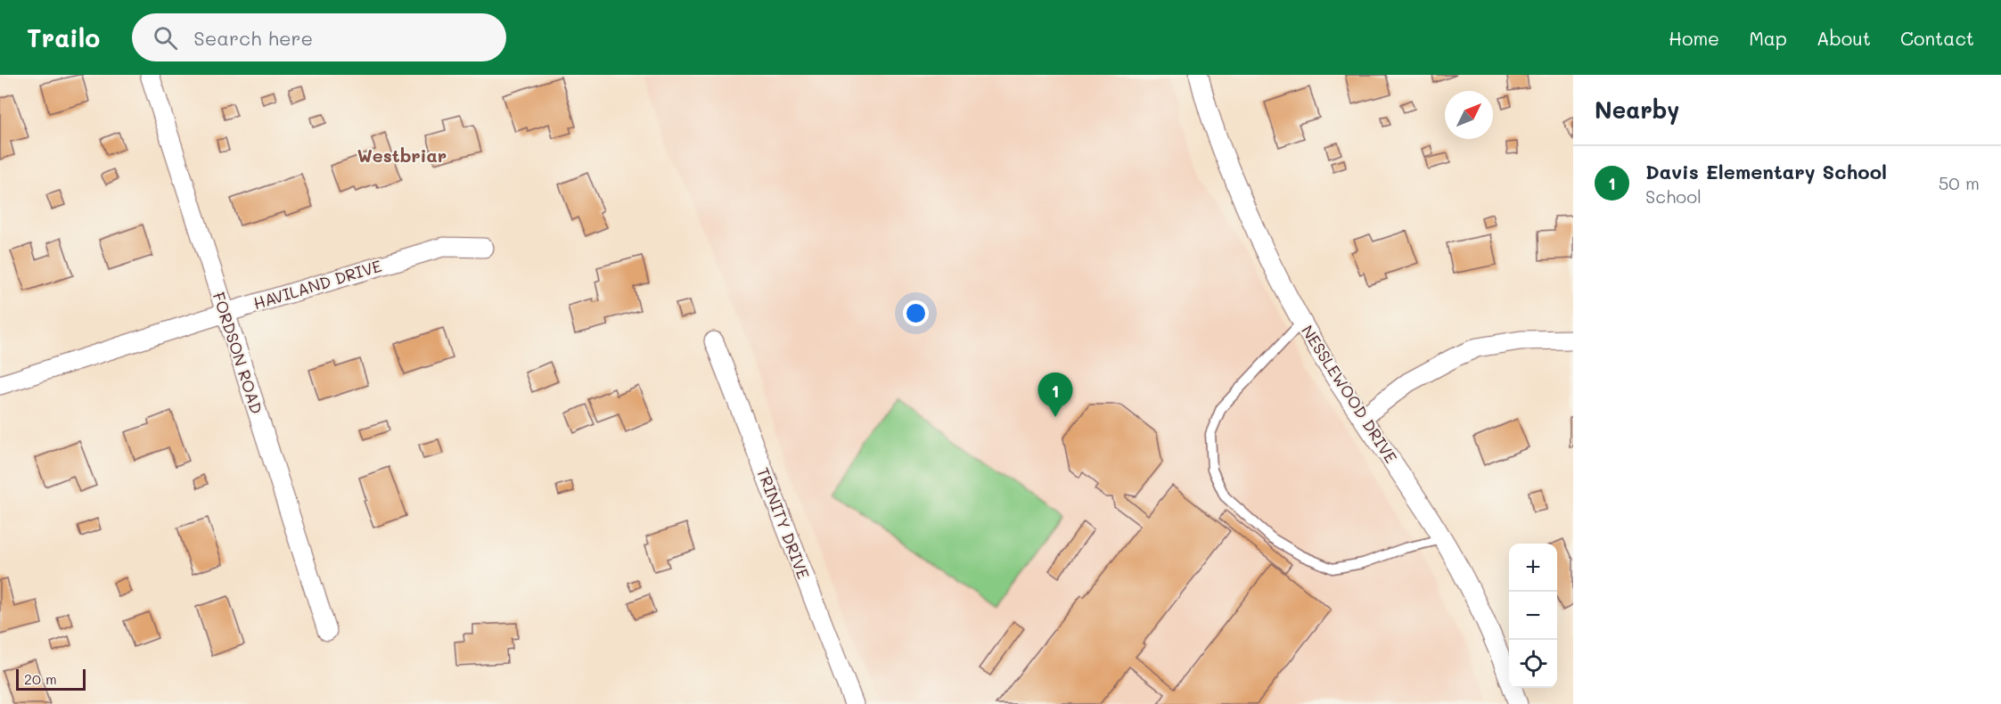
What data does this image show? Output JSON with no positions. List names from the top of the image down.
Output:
{
  "streets": {
    "street": [
      "HAVILAND DRIVE",
      "FORDSON ROAD",
      "NESSLEWOOD DRIVE",
      "TRINITY DRIVE"
    ]
  },
  "crossings": [
    ["HAVILAND DRIVE", "FORDSON ROAD"]
  ],
  "districts": ["Westbriar"],
  "scale_bar": "20 m",
  "north": "top right",
  "page": {
    "header": "Trailo",
    "search": "Search here",
    "nav": [
      "Home",
      "Map",
      "About",
      "Contact"
    ],
    "heading": "Nearby",
    "list": [
      {
        "mark": "1",
        "name": "Davis Elementary School",
        "note": "School",
        "value": "50 m"
      }
    ],
    "pins": "1",
    "map_buttons": ["+", "−"],
    "scale": "20 m"
  }
}
